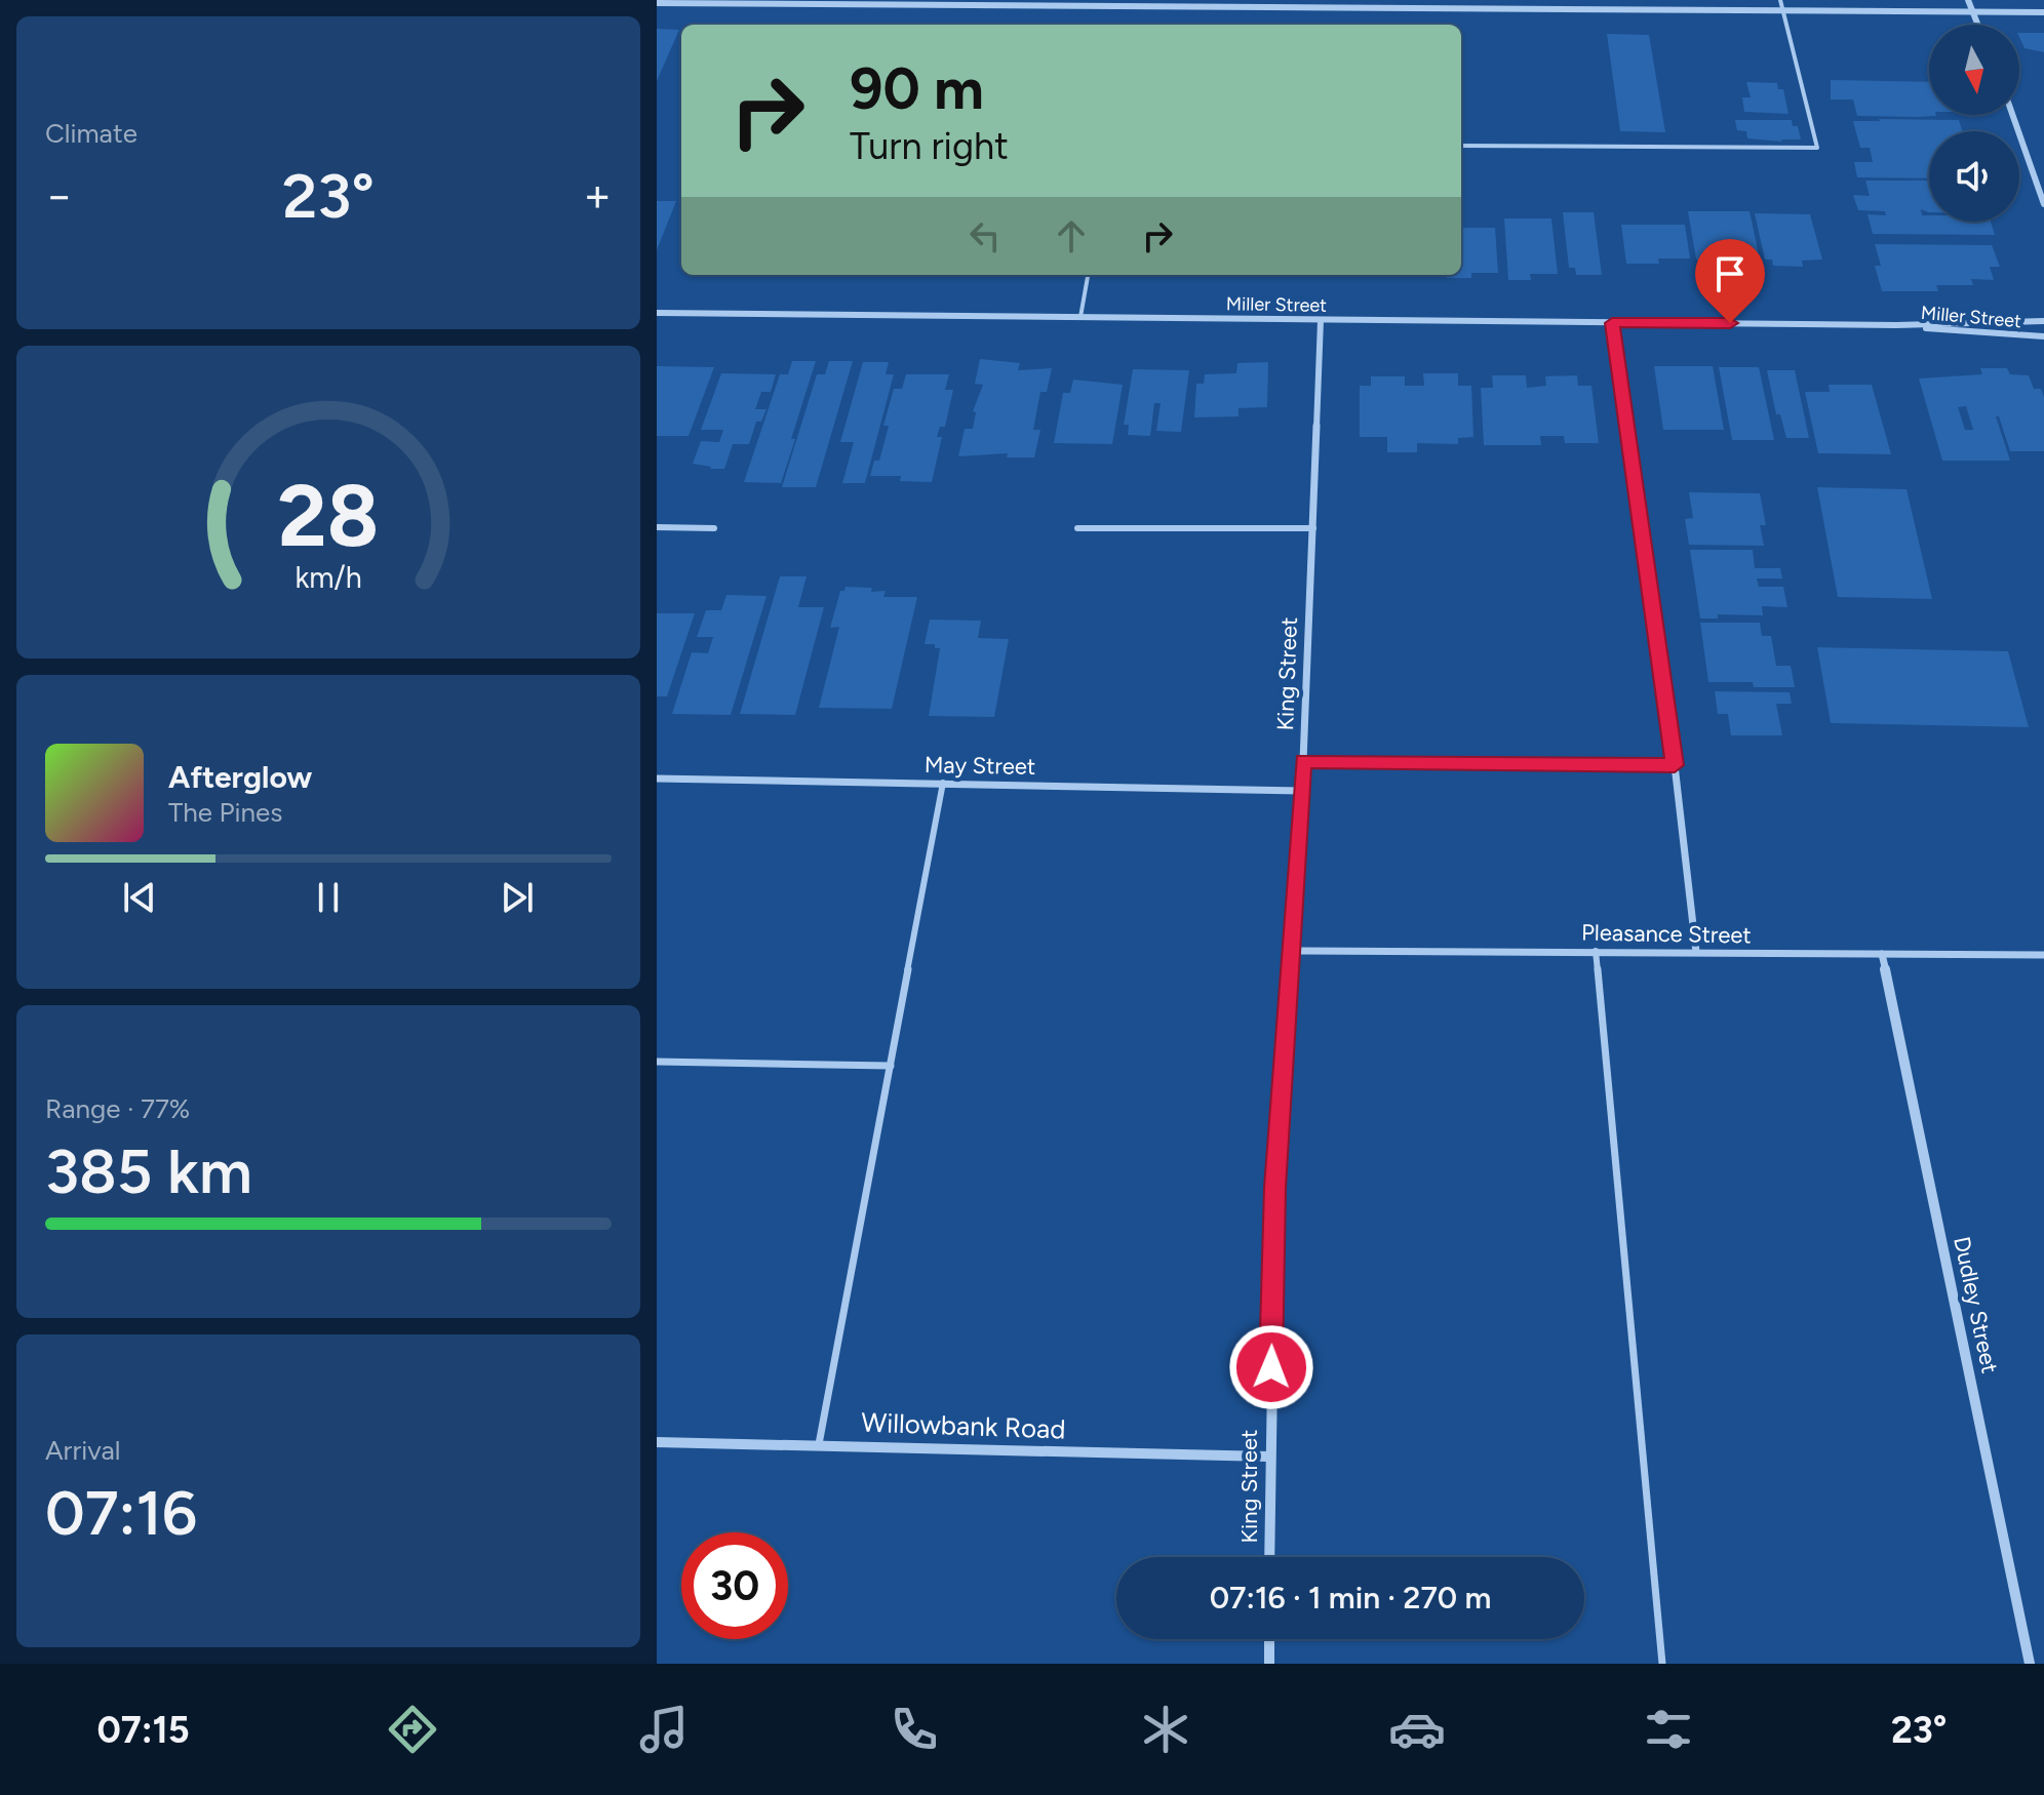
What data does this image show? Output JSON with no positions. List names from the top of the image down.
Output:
{
  "streets": {
    "street": [
      "Miller Street",
      "King Street",
      "May Street",
      "Pleasance Street",
      "Dudley Street",
      "Willowbank Road"
    ]
  },
  "crossings": [
    ["Miller Street", "King Street"],
    ["King Street", "May Street"],
    ["King Street", "Pleasance Street"],
    ["King Street", "Willowbank Road"],
    ["Pleasance Street", "Dudley Street"]
  ],
  "north": "bottom",
  "page": {
    "tile": [
      "Climate",
      ["Range · 77%", "385 km"],
      ["Arrival", "07:16"]
    ],
    "turn": ["90 m", "Turn right"],
    "heat": ["−", "23°", "+"],
    "song": ["Afterglow", "The Pines"],
    "limit": "30",
    "trip": "07:16 · 1 min · 270 m",
    "tabs": ["07:15", "23°"],
    "gauge": ["28", "km/h"]
  }
}
